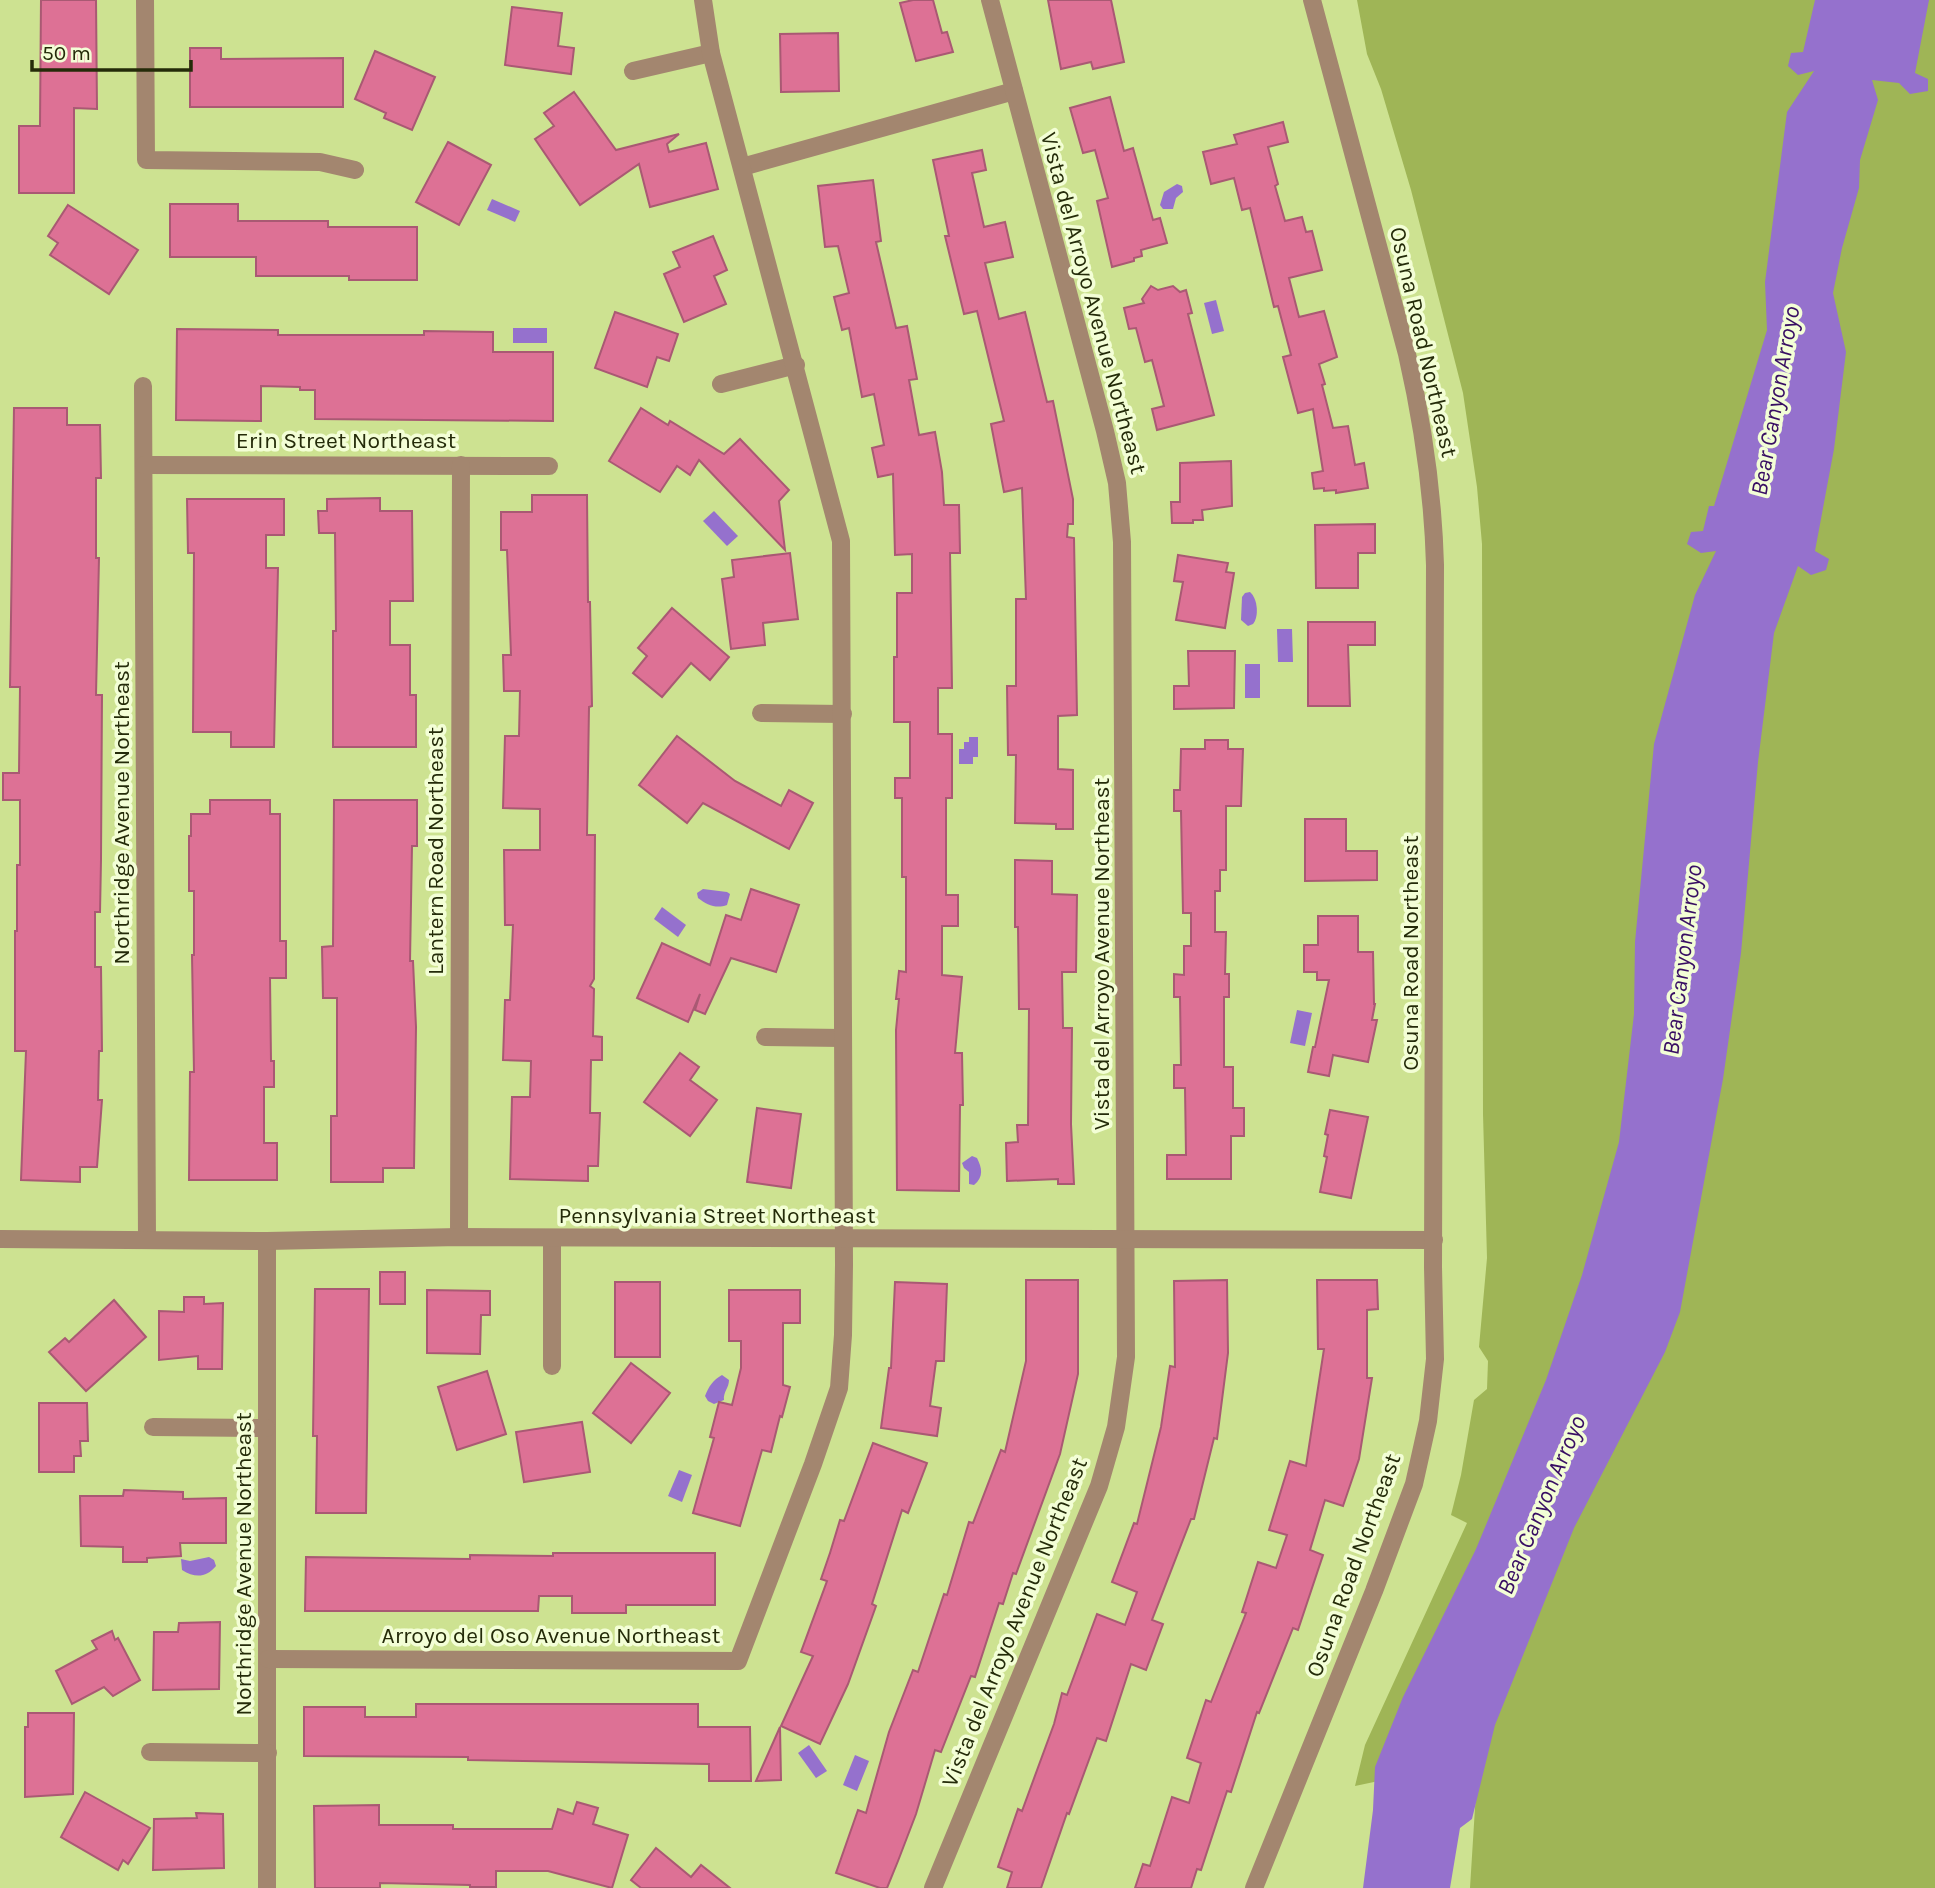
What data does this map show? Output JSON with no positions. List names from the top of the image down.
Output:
{
  "streets": {
    "street": [
      "Vista del Arroyo Avenue Northeast",
      "Osuna Road Northeast",
      "Erin Street Northeast",
      "Northridge Avenue Northeast",
      "Lantern Road Northeast",
      "Pennsylvania Street Northeast",
      "Arroyo del Oso Avenue Northeast"
    ]
  },
  "crossings": [
    ["Vista del Arroyo Avenue Northeast", "Pennsylvania Street Northeast"],
    ["Osuna Road Northeast", "Pennsylvania Street Northeast"],
    ["Erin Street Northeast", "Northridge Avenue Northeast"],
    ["Erin Street Northeast", "Lantern Road Northeast"],
    ["Northridge Avenue Northeast", "Pennsylvania Street Northeast"],
    ["Northridge Avenue Northeast", "Arroyo del Oso Avenue Northeast"],
    ["Lantern Road Northeast", "Pennsylvania Street Northeast"],
    ["Pennsylvania Street Northeast", "Arroyo del Oso Avenue Northeast"]
  ],
  "water": ["Bear Canyon Arroyo"],
  "scale_bar": "50 m"
}
